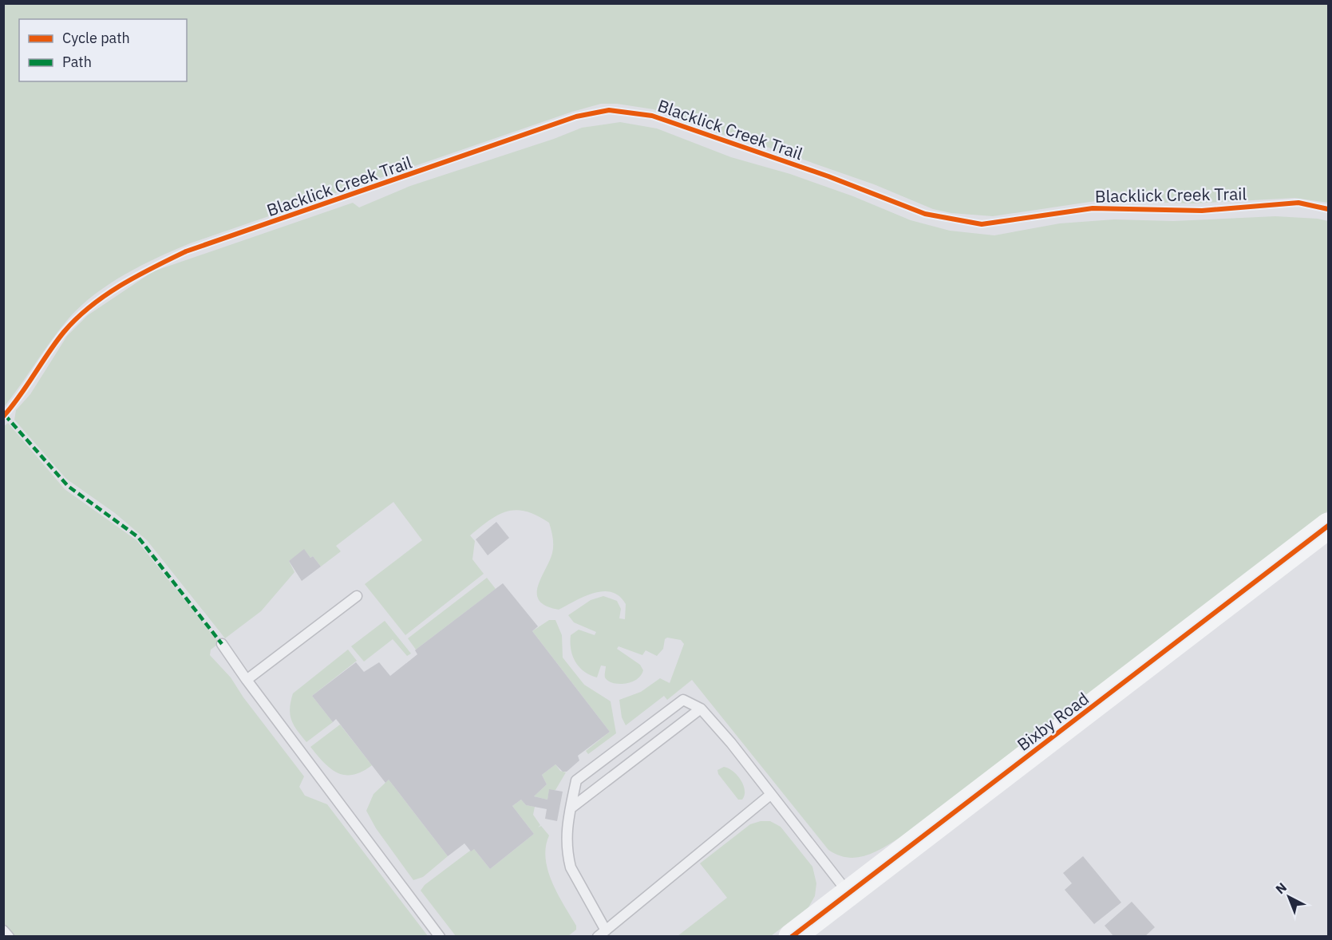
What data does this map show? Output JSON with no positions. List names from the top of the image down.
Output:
{
  "streets": {
    "street": ["Bixby Road"],
    "cycle path": ["Blacklick Creek Trail"]
  },
  "legend": ["Cycle path", "Path"],
  "north": "top left"
}
